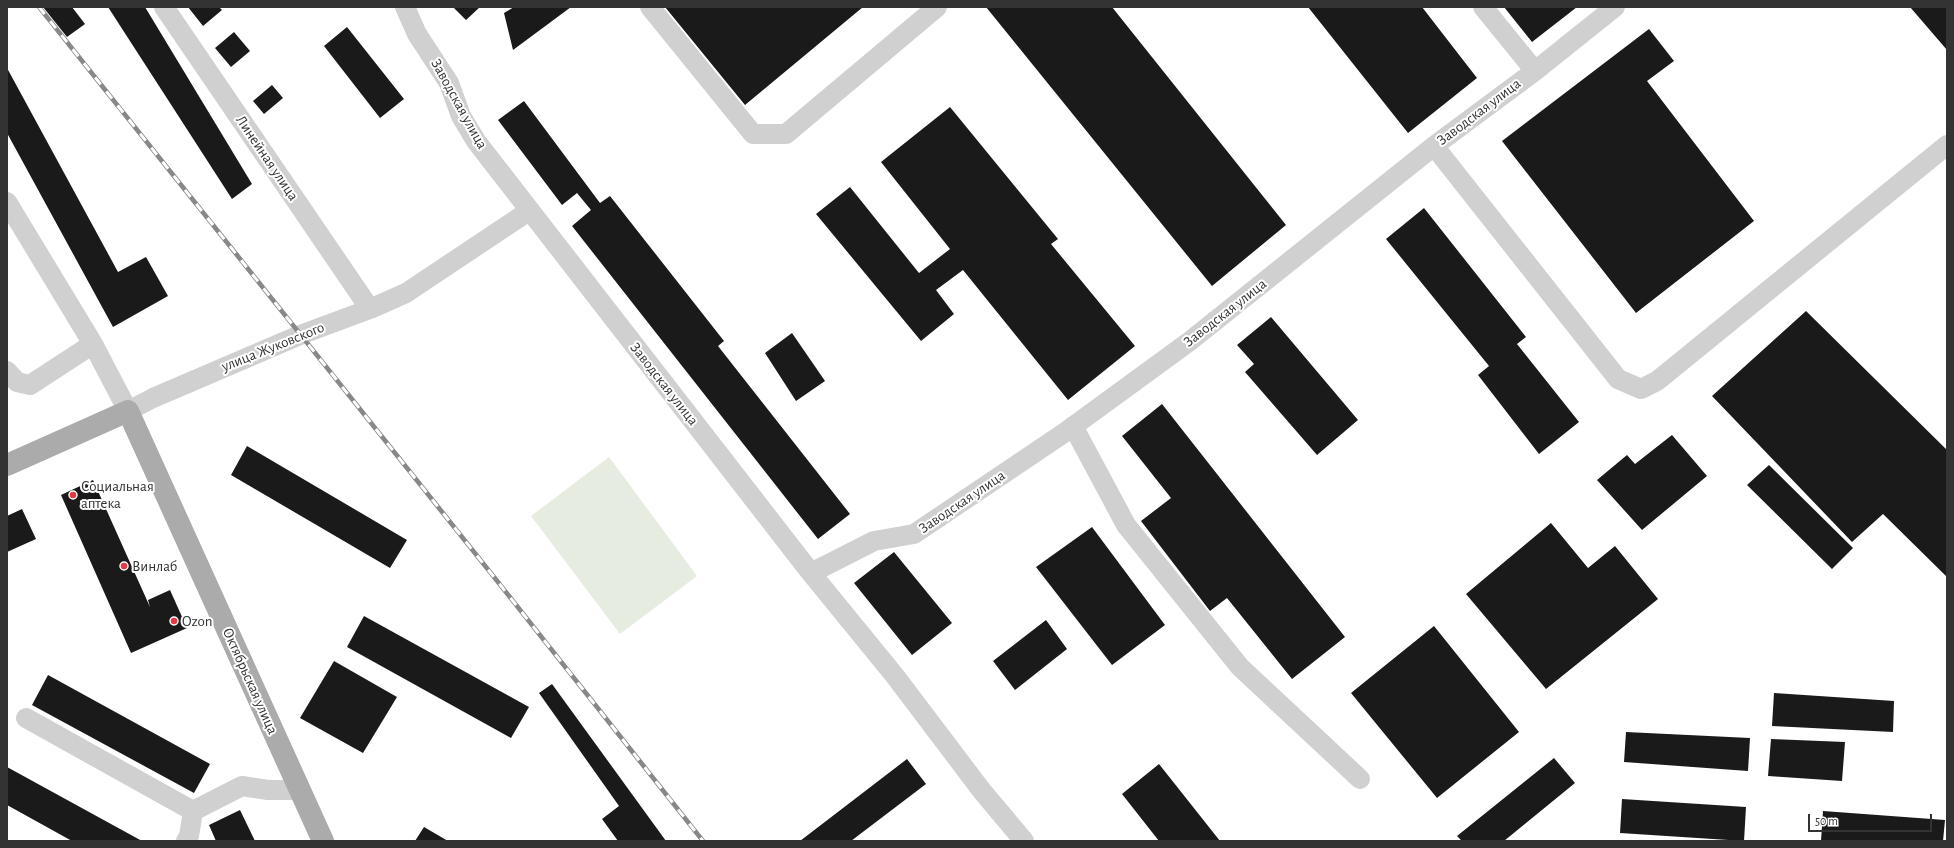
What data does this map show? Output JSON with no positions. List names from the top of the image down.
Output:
{
  "streets": {
    "main road": ["улица Жуковского", "Октябрьская улица"],
    "street": ["Заводская улица", "Линейная улица"]
  },
  "crossings": [
    ["Заводская улица", "улица Жуковского"],
    ["Линейная улица", "улица Жуковского"],
    ["улица Жуковского", "Октябрьская улица"]
  ],
  "places": ["Социальная аптека", "Винлаб", "Ozon"],
  "scale_bar": "50 m"
}
